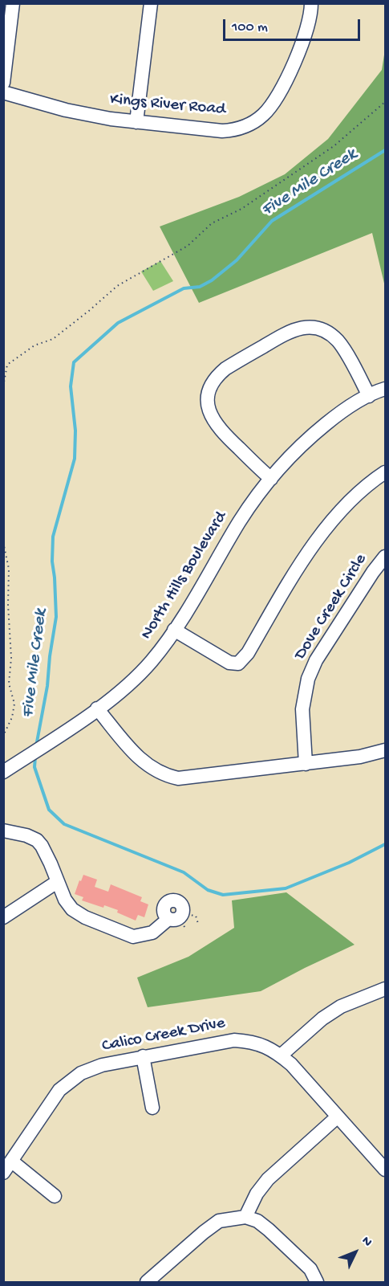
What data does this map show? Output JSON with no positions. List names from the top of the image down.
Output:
{
  "streets": {
    "street": [
      "Kings River Road",
      "North Hills Boulevard",
      "Dove Creek Circle",
      "Calico Creek Drive"
    ]
  },
  "water": ["Five Mile Creek"],
  "scale_bar": "100 m",
  "north": "top right"
}
